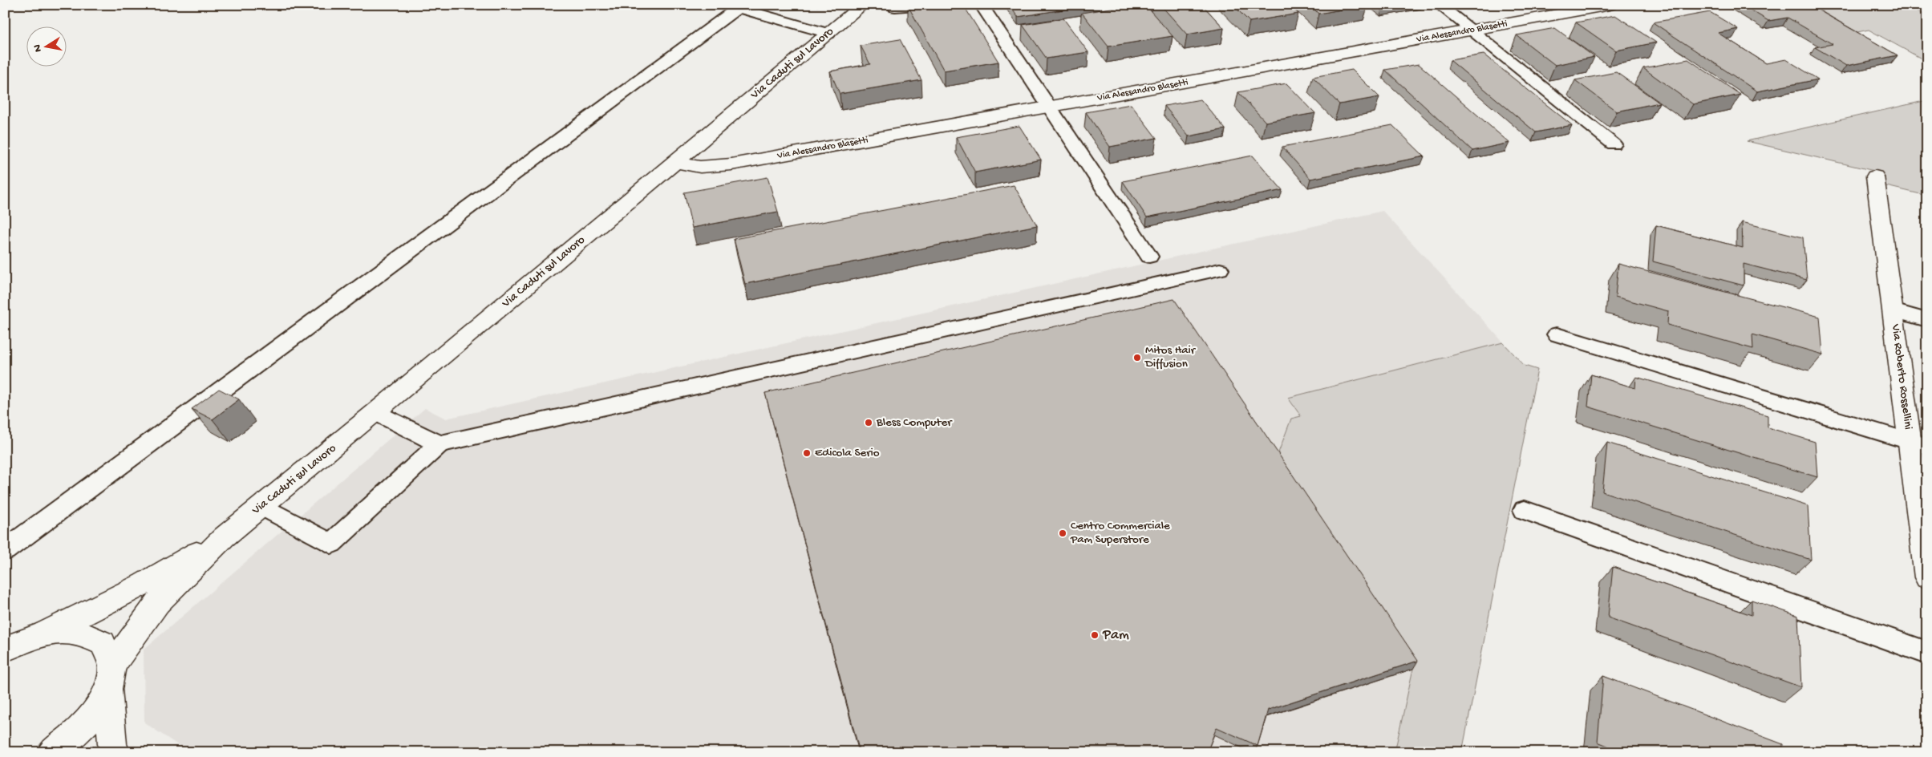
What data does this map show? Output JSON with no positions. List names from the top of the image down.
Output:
{
  "streets": {
    "street": ["Via Alessandro Blasetti", "Via Caduti sul Lavoro", "Via Roberto Rossellini"]
  },
  "crossings": [
    ["Via Alessandro Blasetti", "Via Caduti sul Lavoro"]
  ],
  "places": [
    "Mitos Hair Diffusion",
    "Bless Computer",
    "Edicola Serio",
    "Centro Commerciale Pam Superstore",
    "Pam"
  ],
  "north": "left"
}
